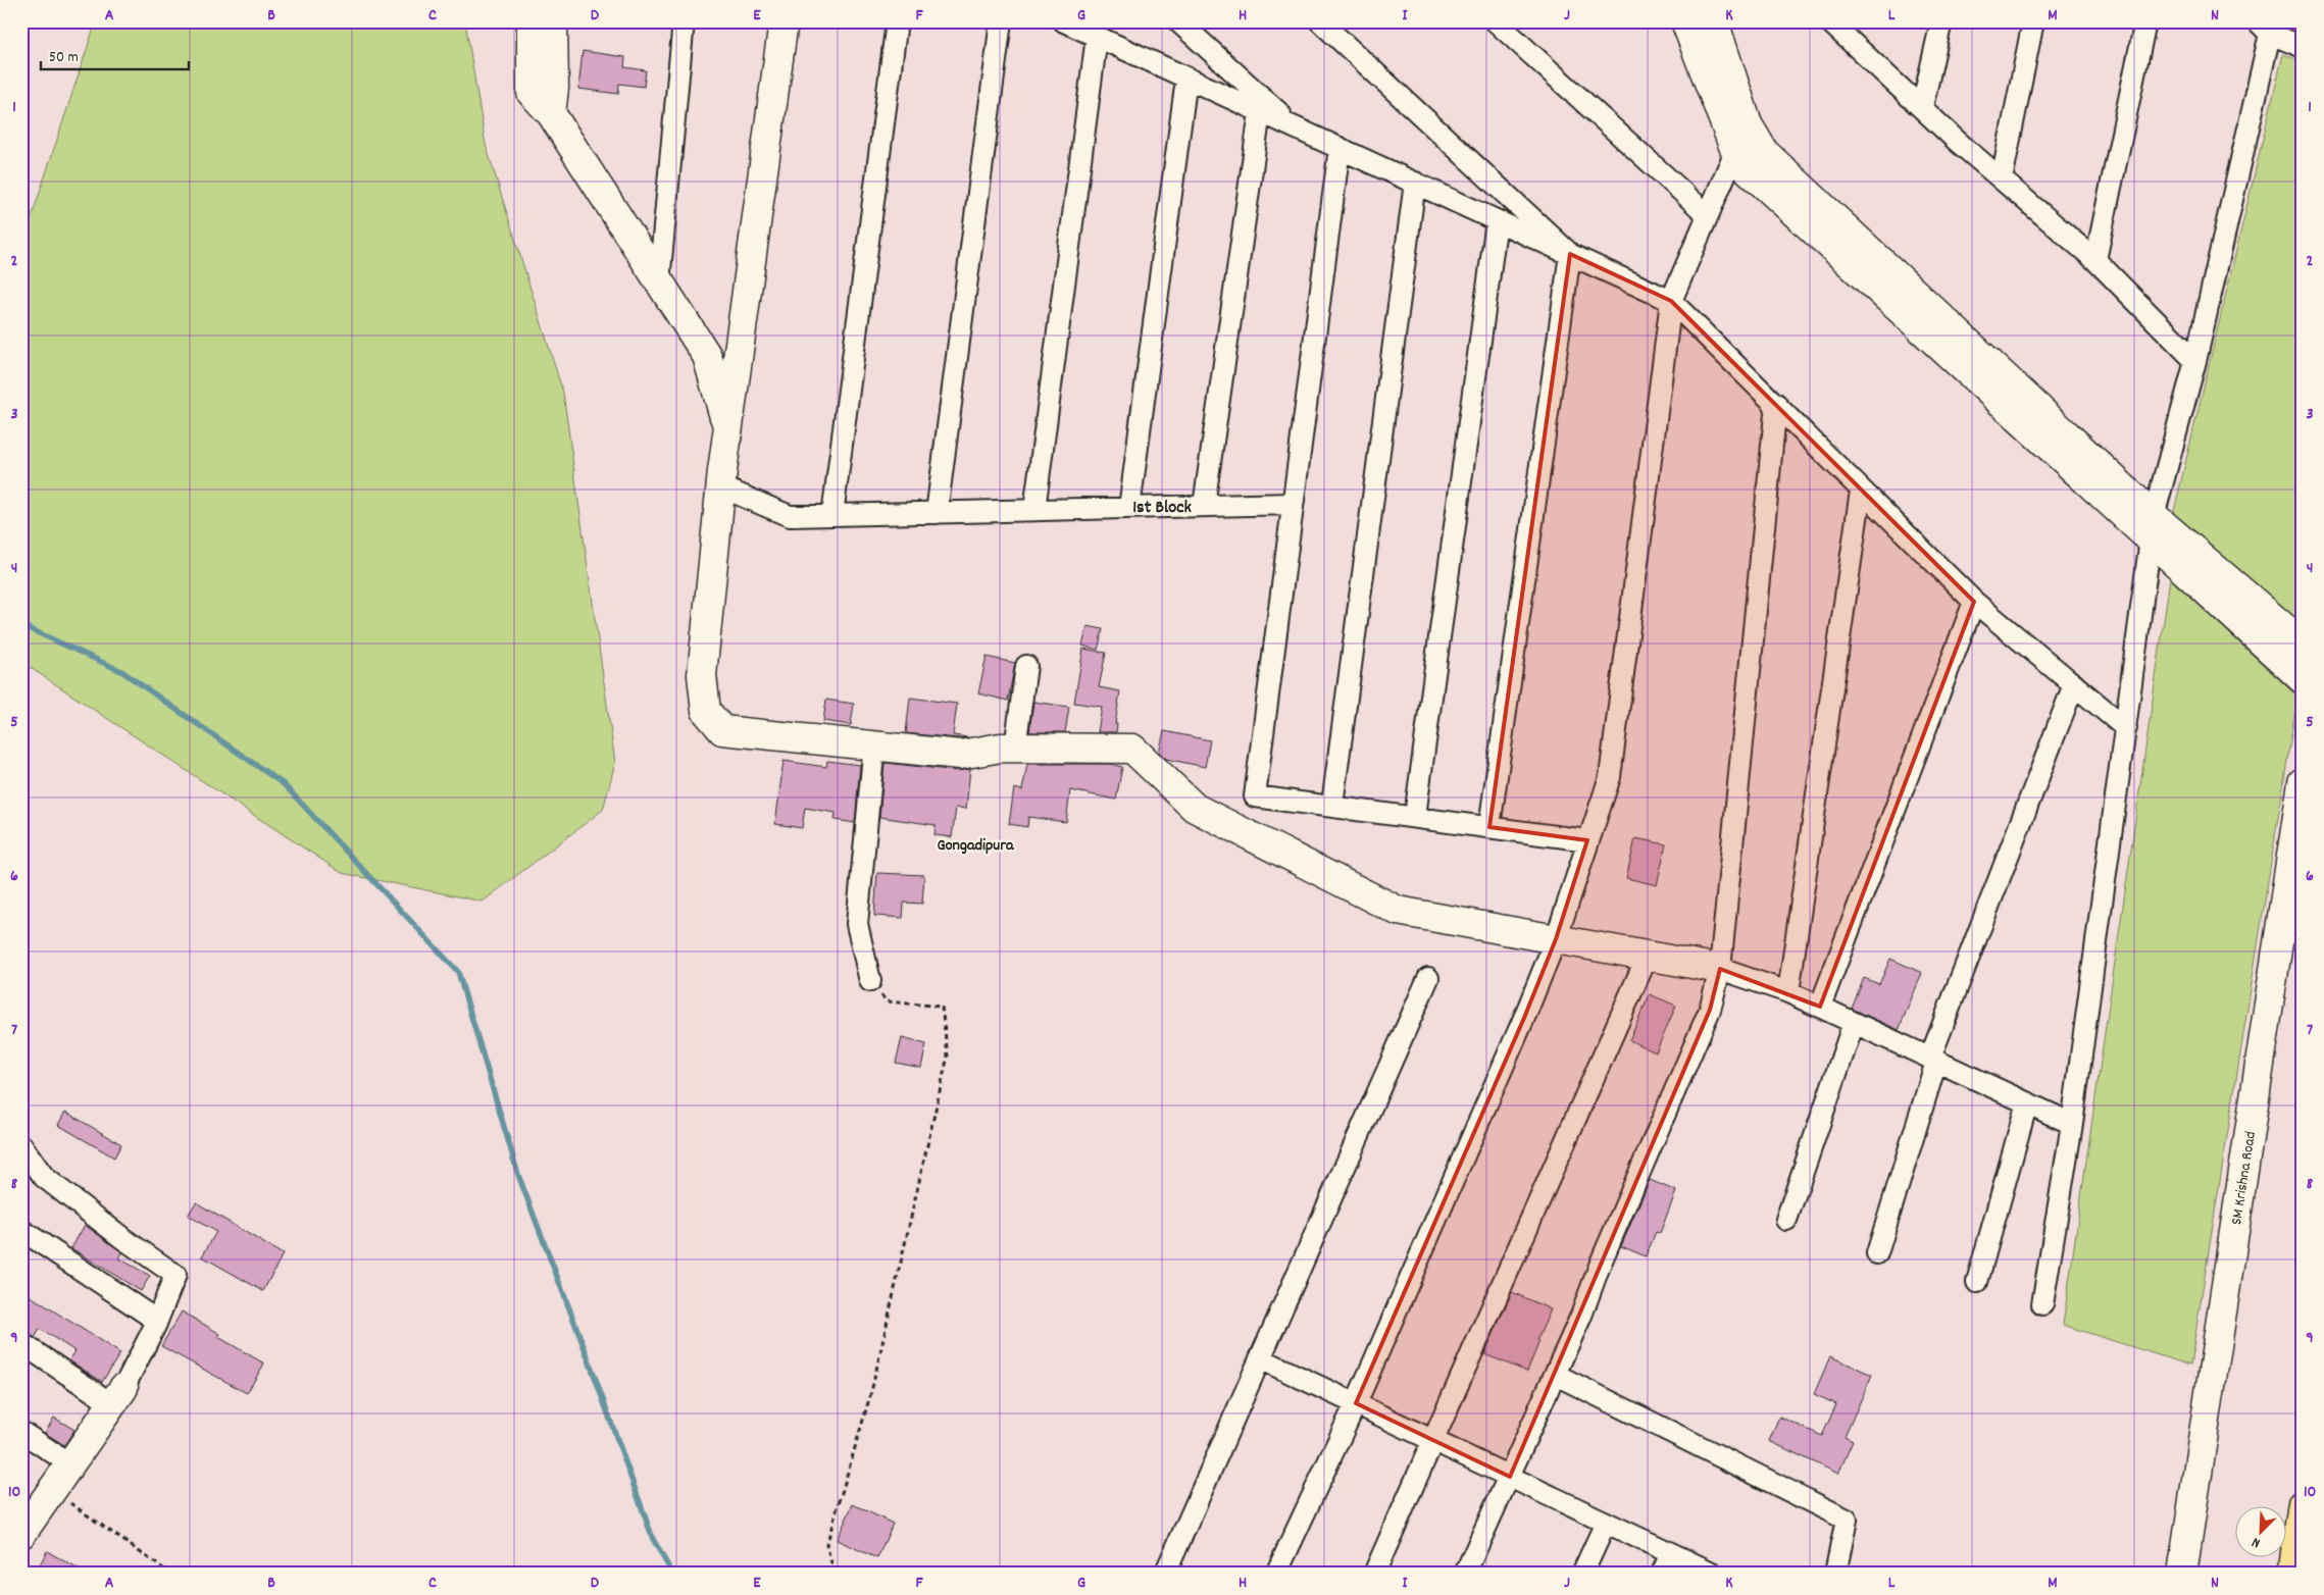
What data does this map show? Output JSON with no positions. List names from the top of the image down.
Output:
{
  "streets": {
    "street": ["SM Krishna Road"]
  },
  "districts": ["1st Block", "Gongadipura"],
  "scale_bar": "50 m",
  "north": "bottom left",
  "grid": {
    "columns": [
      "A",
      "B",
      "C",
      "D",
      "E",
      "F",
      "G",
      "H",
      "I",
      "J",
      "K",
      "L",
      "M",
      "N"
    ],
    "rows": [
      "1",
      "2",
      "3",
      "4",
      "5",
      "6",
      "7",
      "8",
      "9",
      "10"
    ]
  }
}
